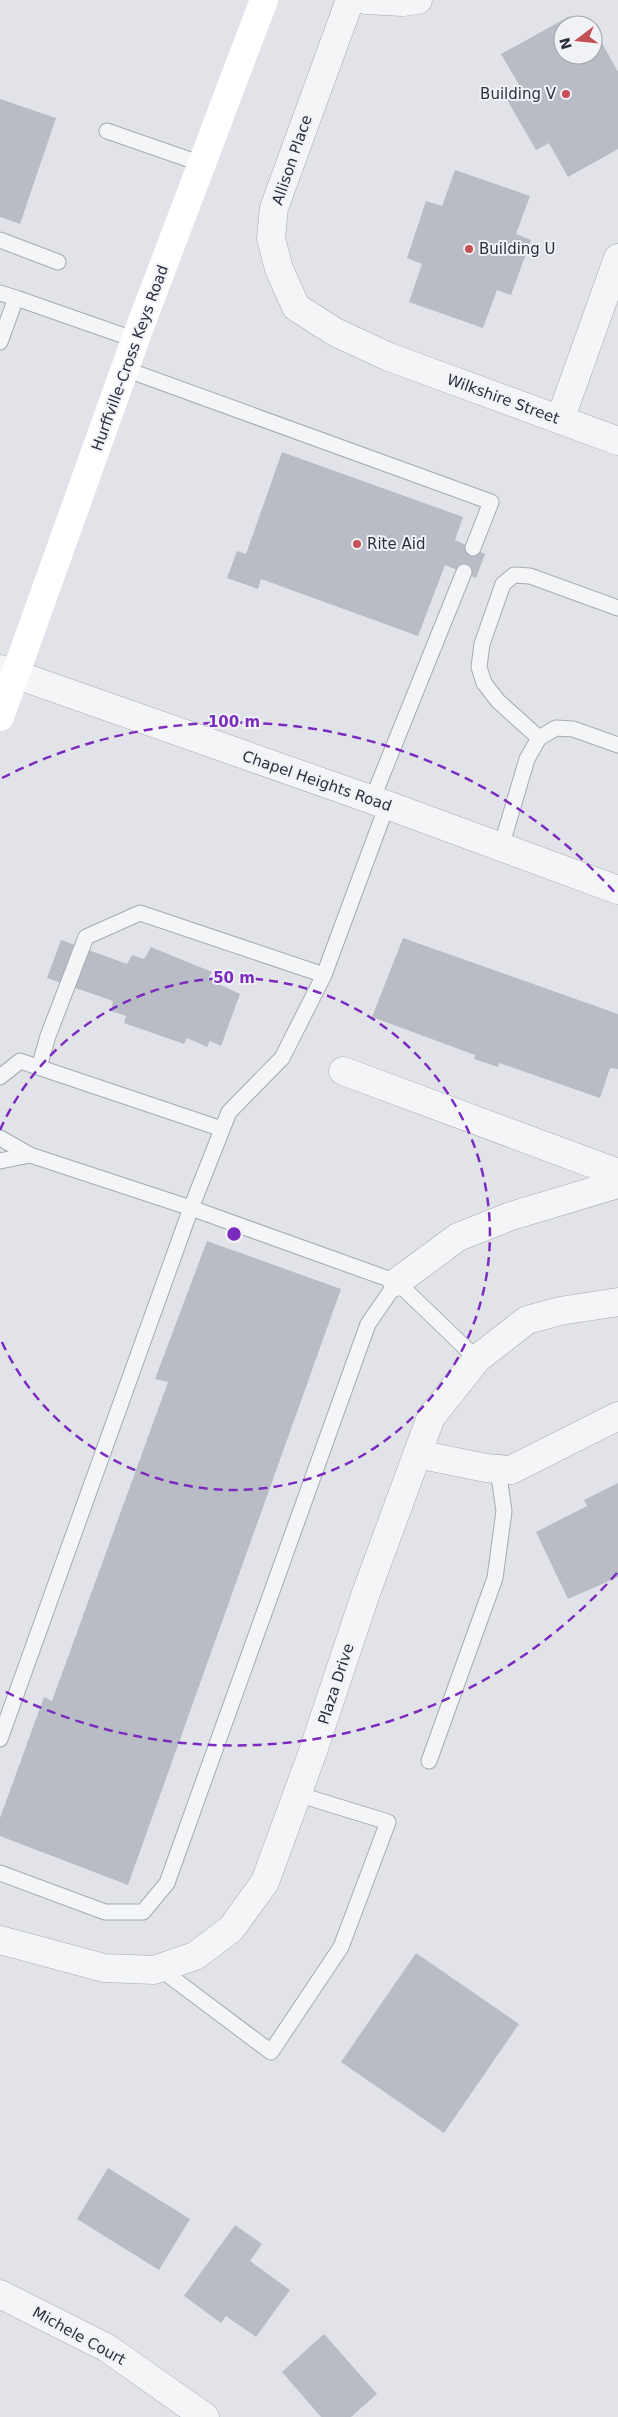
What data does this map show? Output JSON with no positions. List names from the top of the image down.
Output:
{
  "streets": {
    "main road": ["Hurffville-Cross Keys Road"],
    "street": [
      "Allison Place",
      "Wilkshire Street",
      "Chapel Heights Road",
      "Plaza Drive",
      "Michele Court"
    ]
  },
  "crossings": [
    ["Allison Place", "Wilkshire Street"],
    ["Hurffville-Cross Keys Road", "Chapel Heights Road"]
  ],
  "places": ["Building V", "Building U", "Rite Aid"],
  "north": "left",
  "rings": ["100 m", "50 m"]
}
